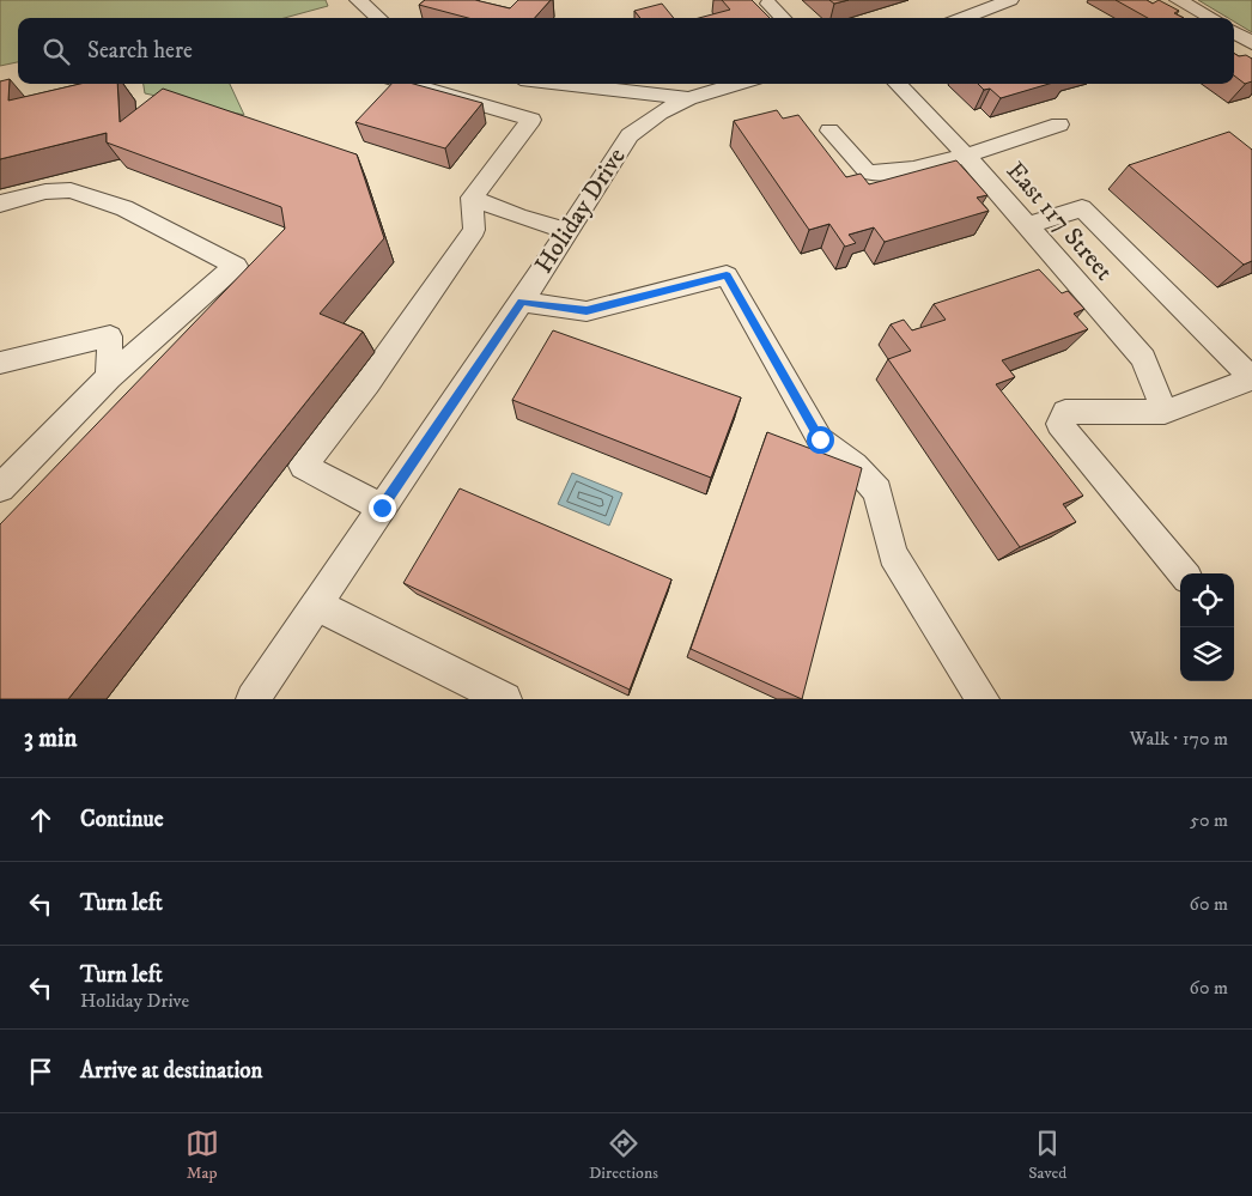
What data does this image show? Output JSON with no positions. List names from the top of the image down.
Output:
{
  "streets": {
    "street": ["Holiday Drive", "East 117 Street"]
  },
  "page": {
    "search": "Search here",
    "heading": ["3 min", "Walk · 170 m"],
    "list": [
      ["Continue", "50 m"],
      ["Turn left", "60 m"],
      ["Turn left", "Holiday Drive", "60 m"],
      "Arrive at destination"
    ],
    "nav": ["Map", "Directions", "Saved"]
  }
}
